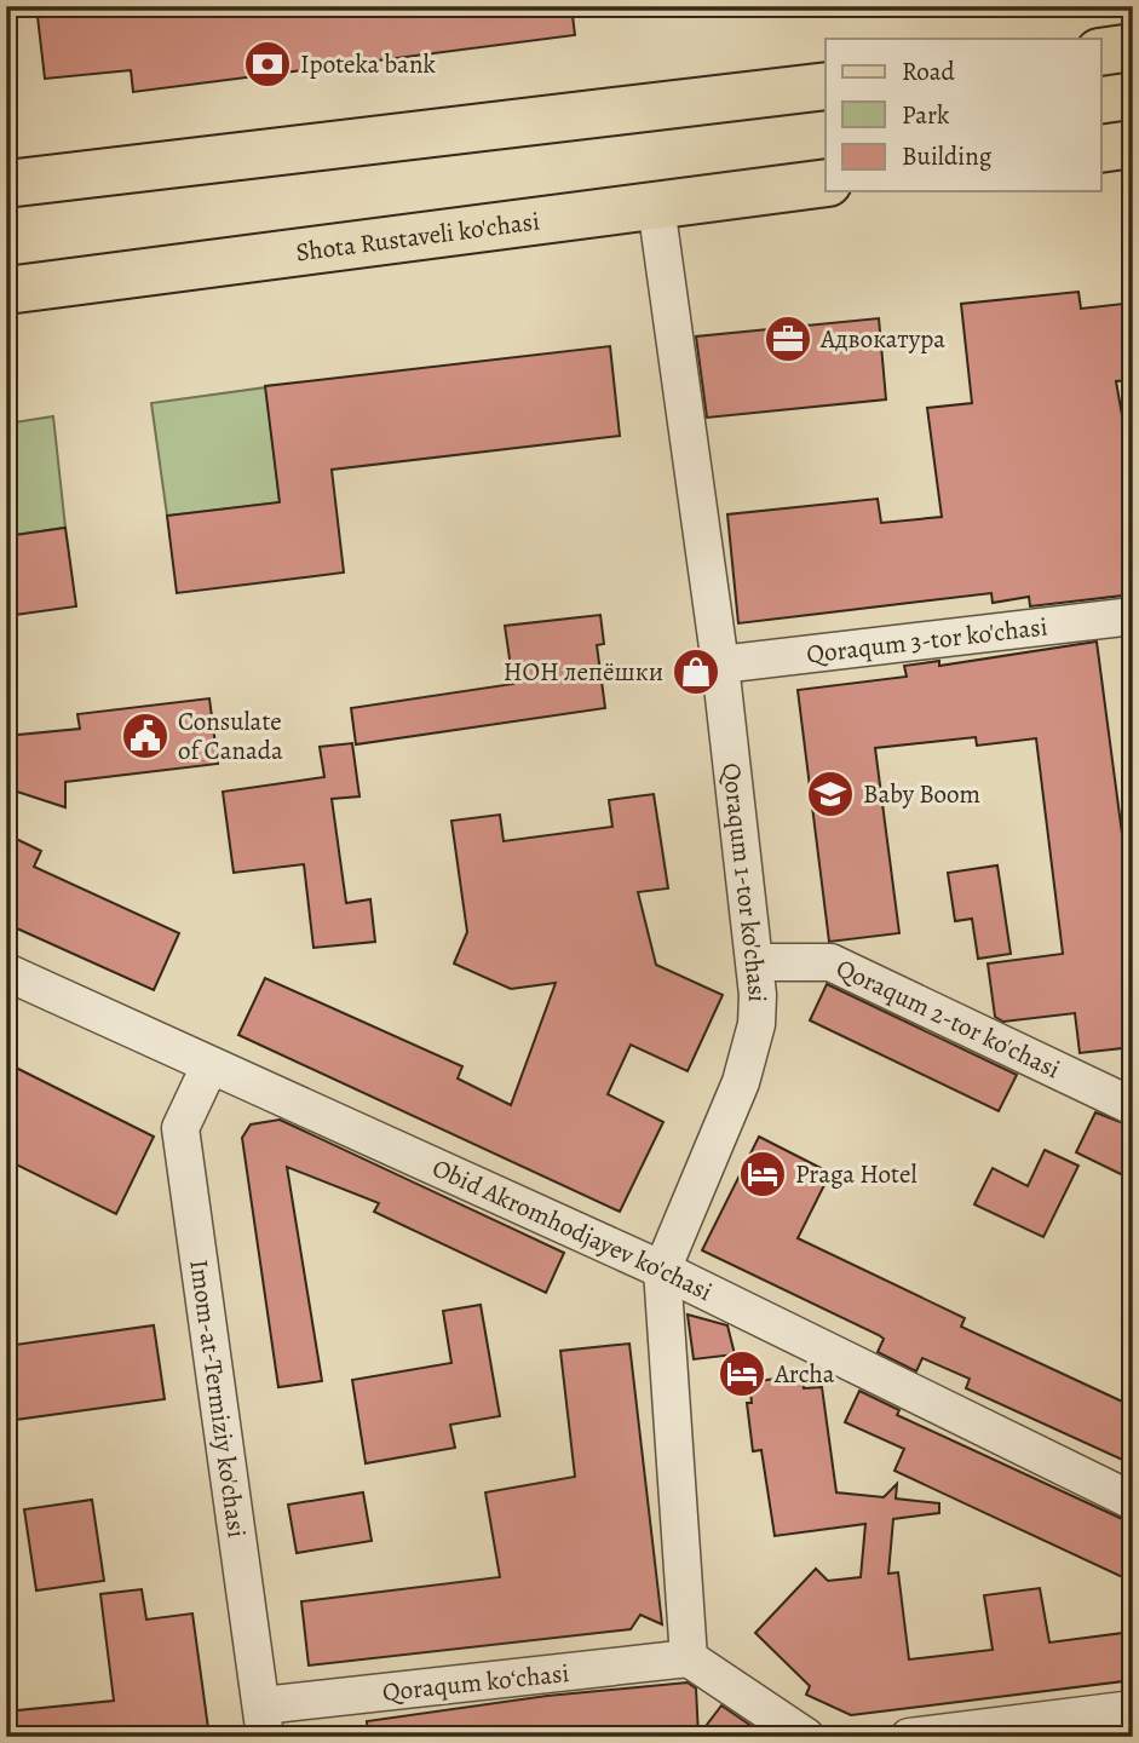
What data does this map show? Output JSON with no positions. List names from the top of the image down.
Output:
{
  "streets": {
    "main road": ["Shota Rustaveli ko'chasi"],
    "street": [
      "Qoraqum 3-tor ko'chasi",
      "Qoraqum 1-tor ko'chasi",
      "Qoraqum 2-tor ko'chasi",
      "Obid Akromhodjayev ko'chasi",
      "Imom-at-Termiziy ko'chasi",
      "Qoraqum koʻchasi"
    ]
  },
  "crossings": [
    ["Shota Rustaveli ko'chasi", "Qoraqum 1-tor ko'chasi"],
    ["Qoraqum 3-tor ko'chasi", "Qoraqum 1-tor ko'chasi"],
    ["Qoraqum 1-tor ko'chasi", "Qoraqum 2-tor ko'chasi"],
    ["Qoraqum 1-tor ko'chasi", "Obid Akromhodjayev ko'chasi"],
    ["Qoraqum 1-tor ko'chasi", "Qoraqum koʻchasi"],
    ["Obid Akromhodjayev ko'chasi", "Imom-at-Termiziy ko'chasi"],
    ["Imom-at-Termiziy ko'chasi", "Qoraqum koʻchasi"]
  ],
  "places": {
    "bank": ["Ipoteka bank"],
    "office": ["Адвокатура"],
    "shop": ["НОН лепёшки"],
    "public building": ["Consulate of Canada"],
    "school or university": ["Baby Boom"],
    "hotel": ["Praga Hotel", "Archa"]
  },
  "legend": ["Road", "Park", "Building"]
}
